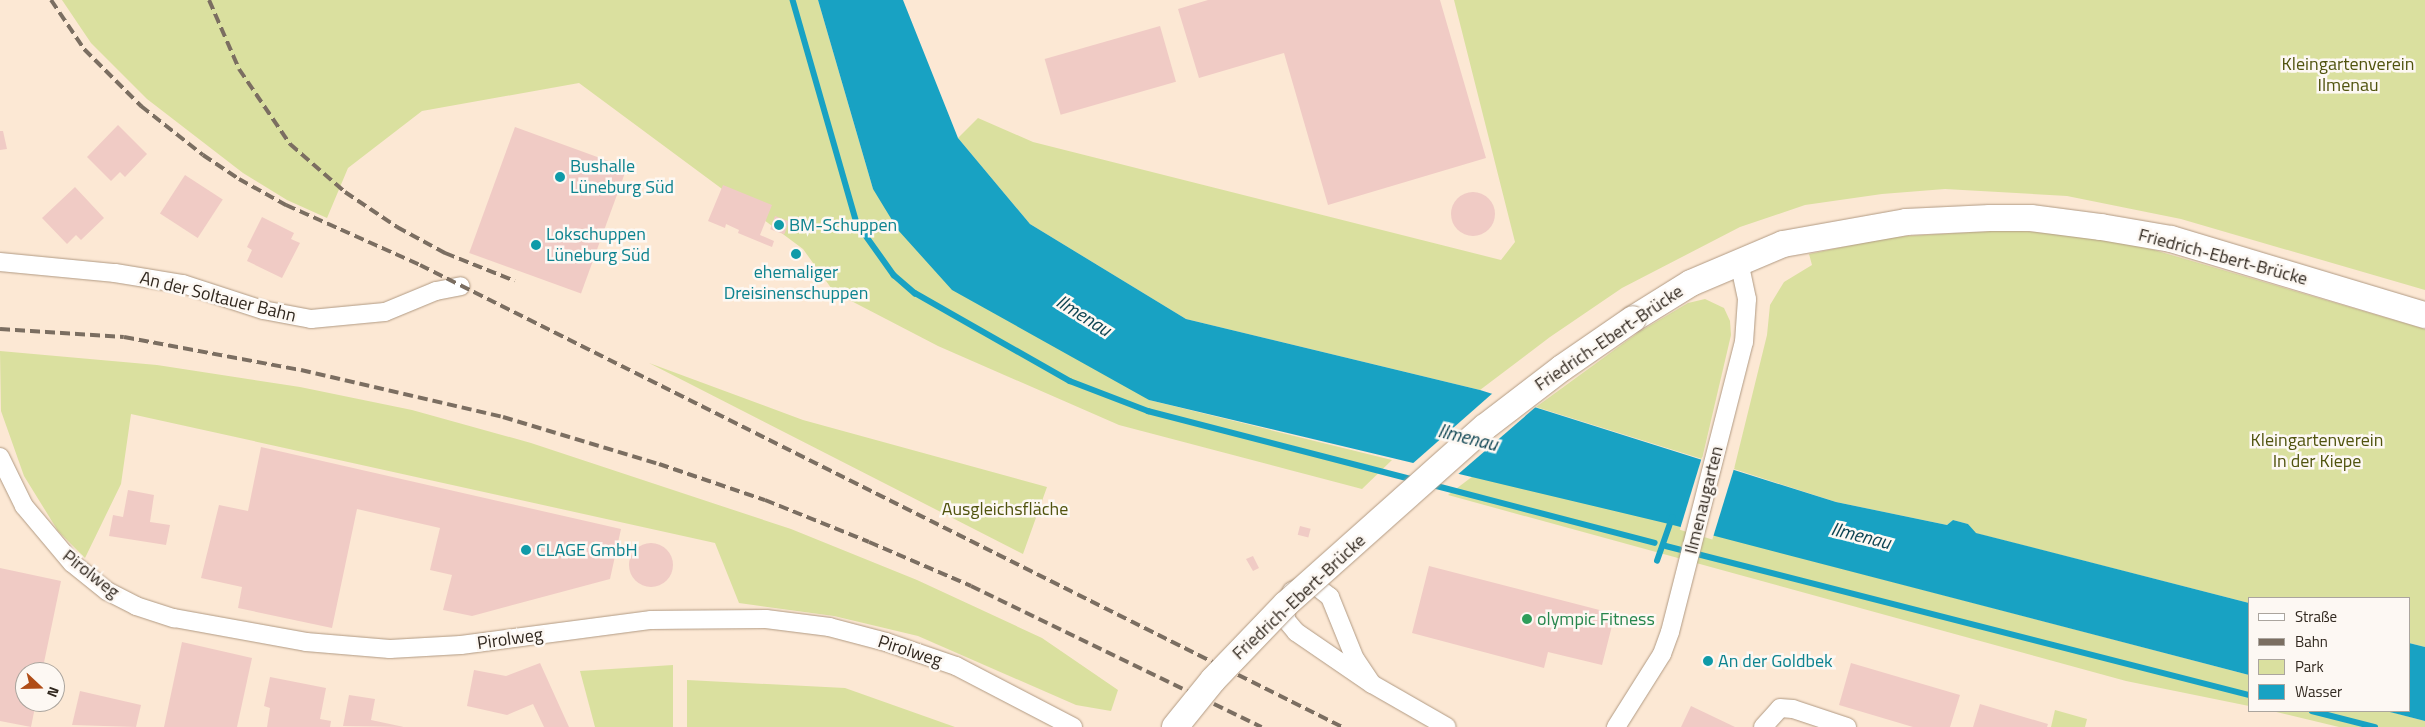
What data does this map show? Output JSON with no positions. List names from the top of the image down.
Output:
{
  "streets": {
    "main road": ["Friedrich-Ebert-Brücke"],
    "street": ["An der Soltauer Bahn", "Ilmenaugarten", "Pirolweg"]
  },
  "crossings": [
    ["Friedrich-Ebert-Brücke", "Ilmenaugarten"]
  ],
  "water": ["Ilmenau"],
  "parks": ["Kleingartenverein Ilmenau", "Kleingartenverein In der Kiepe", "Ausgleichsfläche"],
  "places": [
    "Bushalle Lüneburg Süd",
    "BM-Schuppen",
    "Lokschuppen Lüneburg Süd",
    "ehemaliger Dreisinenschuppen",
    "CLAGE GmbH",
    "olympic Fitness",
    "An der Goldbek"
  ],
  "legend": [
    "Straße",
    "Bahn",
    "Park",
    "Wasser"
  ],
  "north": "right"
}
